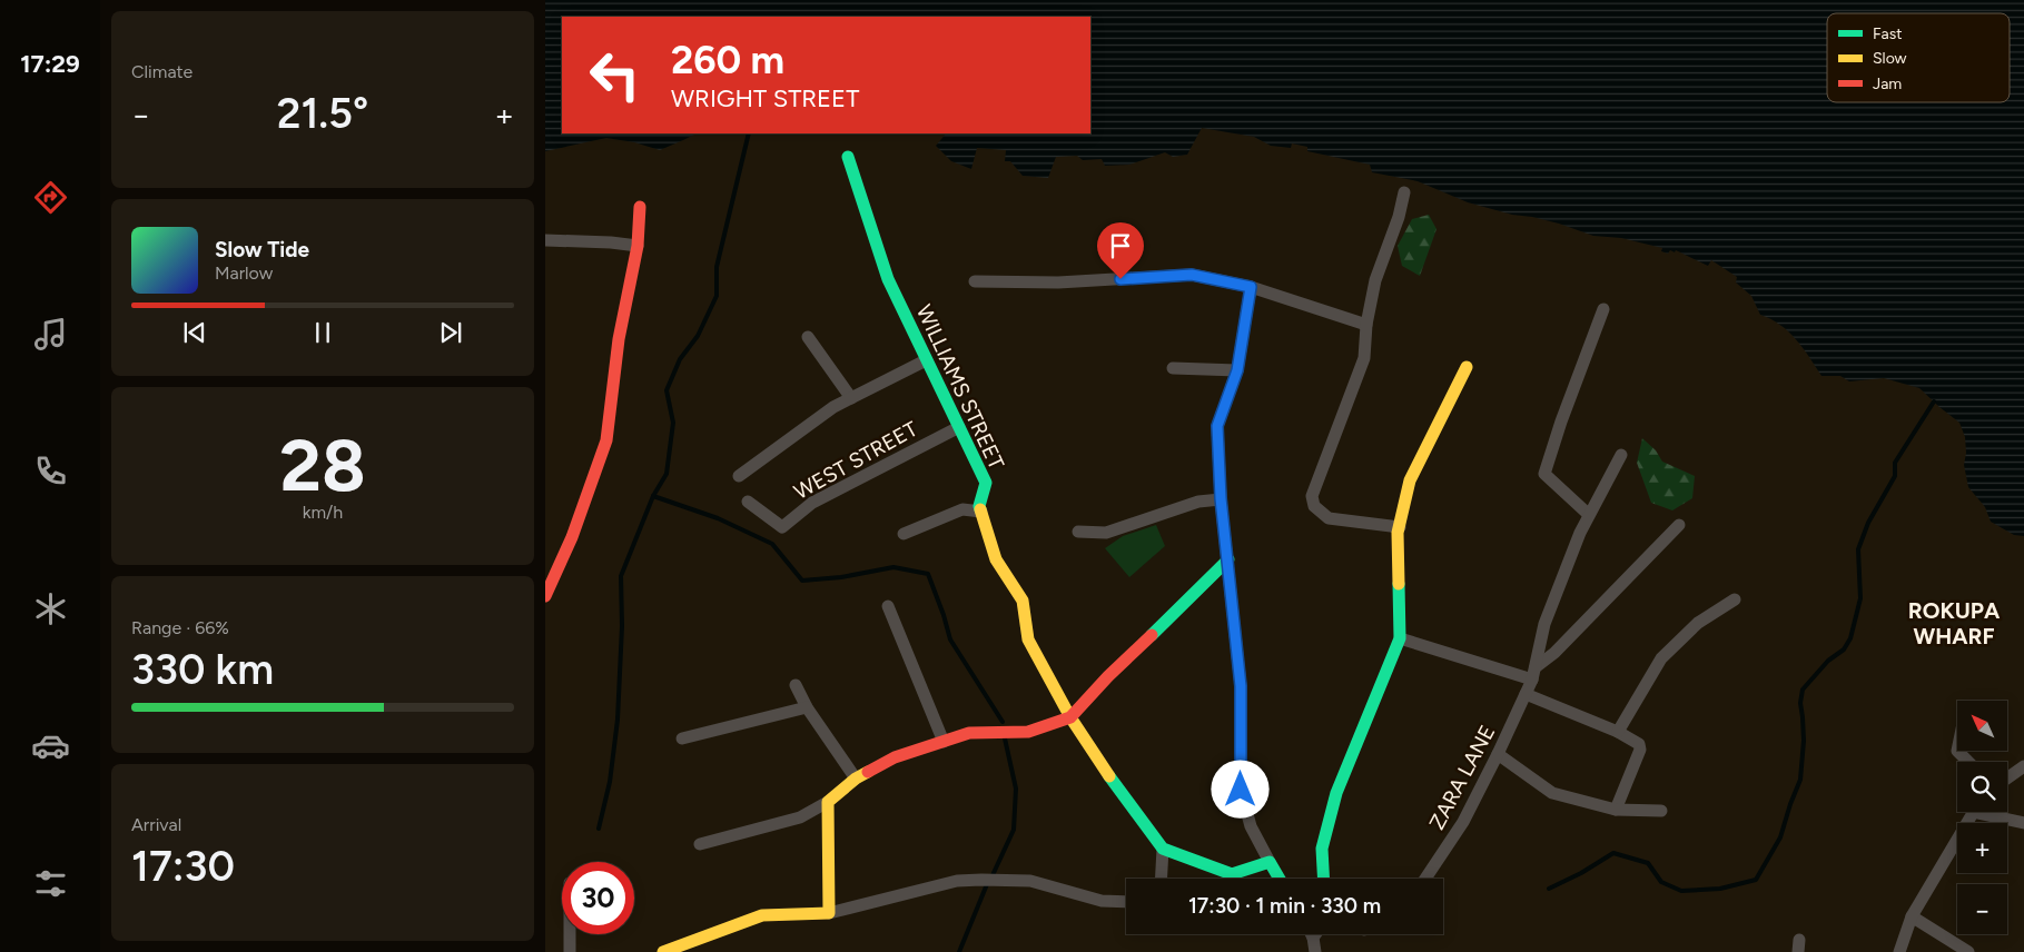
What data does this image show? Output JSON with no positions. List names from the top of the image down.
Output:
{
  "streets": {
    "street": ["WILLIAMS STREET", "WEST STREET", "ZARA LANE"]
  },
  "crossings": [
    ["WILLIAMS STREET", "WEST STREET"]
  ],
  "districts": ["ROKUPA WHARF"],
  "legend": ["Fast", "Slow", "Jam"],
  "north": "top left",
  "page": {
    "tabs": "17:29",
    "tile": [
      "Climate",
      ["28", "km/h"],
      ["Range · 66%", "330 km"],
      ["Arrival", "17:30"]
    ],
    "turn": ["260 m", "WRIGHT STREET"],
    "heat": ["−", "21.5°", "+"],
    "song": ["Slow Tide", "Marlow"],
    "map_buttons": ["+", "−"],
    "limit": "30",
    "trip": "17:30 · 1 min · 330 m"
  }
}
